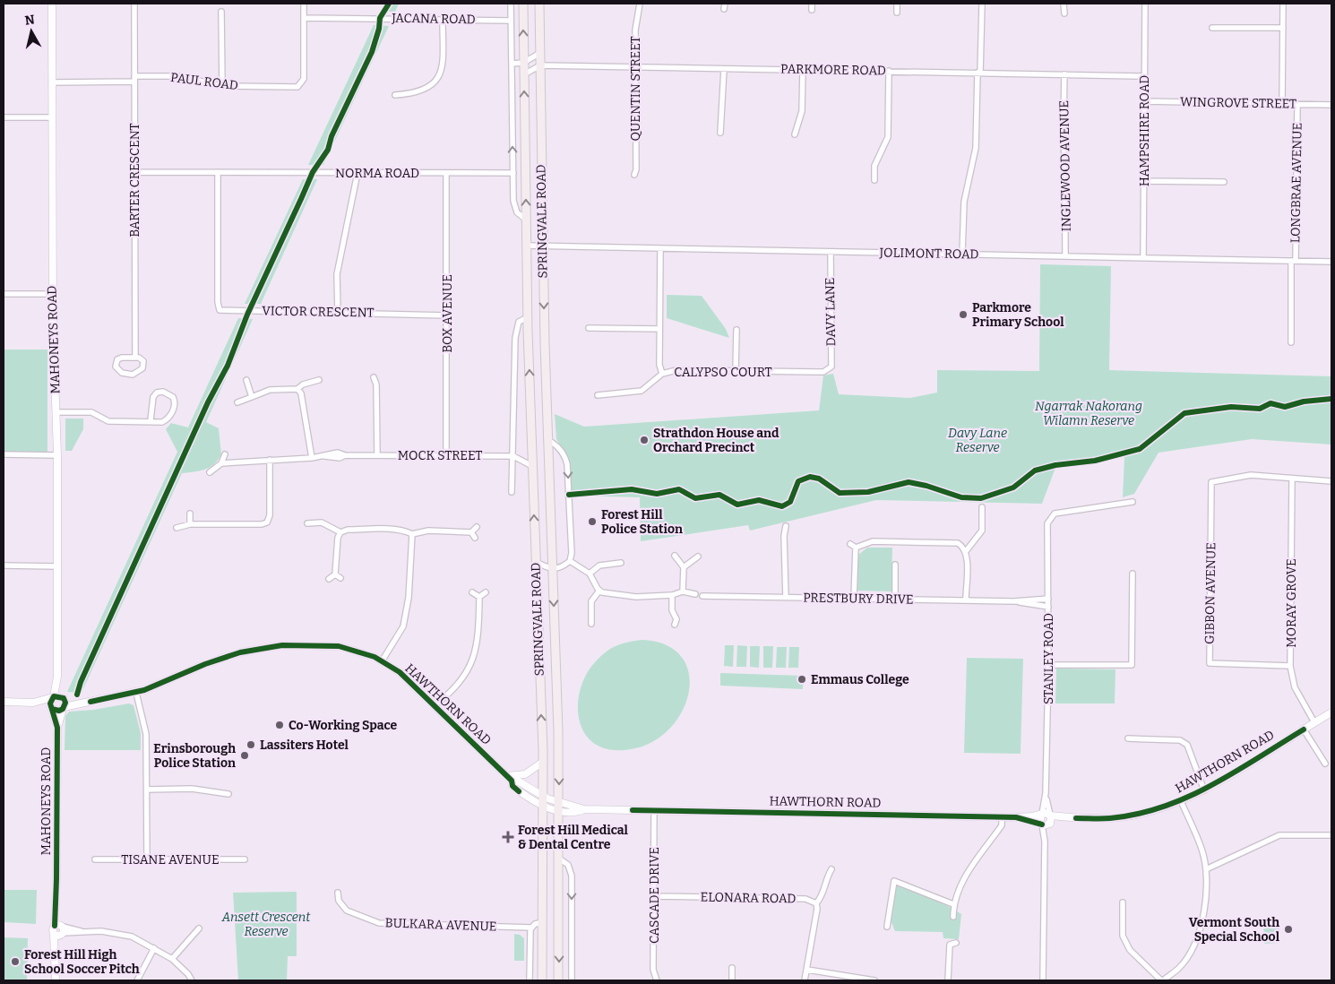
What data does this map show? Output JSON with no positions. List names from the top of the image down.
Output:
{
  "streets": {
    "highway": ["SPRINGVALE ROAD"],
    "main road": ["MAHONEYS ROAD", "HAWTHORN ROAD"],
    "street": [
      "JACANA ROAD",
      "PARKMORE ROAD",
      "PAUL ROAD",
      "QUENTIN STREET",
      "WINGROVE STREET",
      "HAMPSHIRE ROAD",
      "INGLEWOOD AVENUE",
      "NORMA ROAD",
      "BARTER CRESCENT",
      "LONGBRAE AVENUE",
      "JOLIMONT ROAD",
      "VICTOR CRESCENT",
      "DAVY LANE",
      "BOX AVENUE",
      "CALYPSO COURT",
      "MOCK STREET",
      "GIBBON AVENUE",
      "PRESTBURY DRIVE",
      "MORAY GROVE",
      "STANLEY ROAD",
      "TISANE AVENUE",
      "CASCADE DRIVE",
      "ELONARA ROAD",
      "BULKARA AVENUE"
    ]
  },
  "crossings": [
    ["JACANA ROAD", "PAUL ROAD"],
    ["JACANA ROAD", "SPRINGVALE ROAD"],
    ["PARKMORE ROAD", "QUENTIN STREET"],
    ["PARKMORE ROAD", "HAMPSHIRE ROAD"],
    ["PARKMORE ROAD", "INGLEWOOD AVENUE"],
    ["PARKMORE ROAD", "SPRINGVALE ROAD"],
    ["PAUL ROAD", "BARTER CRESCENT"],
    ["PAUL ROAD", "MAHONEYS ROAD"],
    ["WINGROVE STREET", "HAMPSHIRE ROAD"],
    ["WINGROVE STREET", "LONGBRAE AVENUE"],
    ["HAMPSHIRE ROAD", "JOLIMONT ROAD"],
    ["INGLEWOOD AVENUE", "JOLIMONT ROAD"],
    ["NORMA ROAD", "BARTER CRESCENT"],
    ["NORMA ROAD", "SPRINGVALE ROAD"],
    ["NORMA ROAD", "VICTOR CRESCENT"],
    ["NORMA ROAD", "BOX AVENUE"],
    ["LONGBRAE AVENUE", "JOLIMONT ROAD"],
    ["SPRINGVALE ROAD", "JOLIMONT ROAD"],
    ["SPRINGVALE ROAD", "MOCK STREET"],
    ["SPRINGVALE ROAD", "HAWTHORN ROAD"],
    ["JOLIMONT ROAD", "DAVY LANE"],
    ["VICTOR CRESCENT", "BOX AVENUE"],
    ["DAVY LANE", "CALYPSO COURT"],
    ["BOX AVENUE", "MOCK STREET"],
    ["MAHONEYS ROAD", "HAWTHORN ROAD"],
    ["GIBBON AVENUE", "MORAY GROVE"],
    ["PRESTBURY DRIVE", "STANLEY ROAD"],
    ["MORAY GROVE", "HAWTHORN ROAD"],
    ["STANLEY ROAD", "HAWTHORN ROAD"],
    ["HAWTHORN ROAD", "CASCADE DRIVE"],
    ["CASCADE DRIVE", "ELONARA ROAD"]
  ],
  "parks": ["Ngarrak Nakorang Wilamn Reserve", "Davy Lane Reserve", "Ansett Crescent Reserve"],
  "places": {
    "other": [
      "Parkmore Primary School",
      "Strathdon House and Orchard Precinct",
      "Forest Hill Police Station",
      "Emmaus College",
      "Co-Working Space",
      "Lassiters Hotel",
      "Erinsborough Police Station",
      "Vermont South Special School",
      "Forest Hill High School Soccer Pitch"
    ],
    "health": ["Forest Hill Medical & Dental Centre"]
  },
  "north": "top"
}
